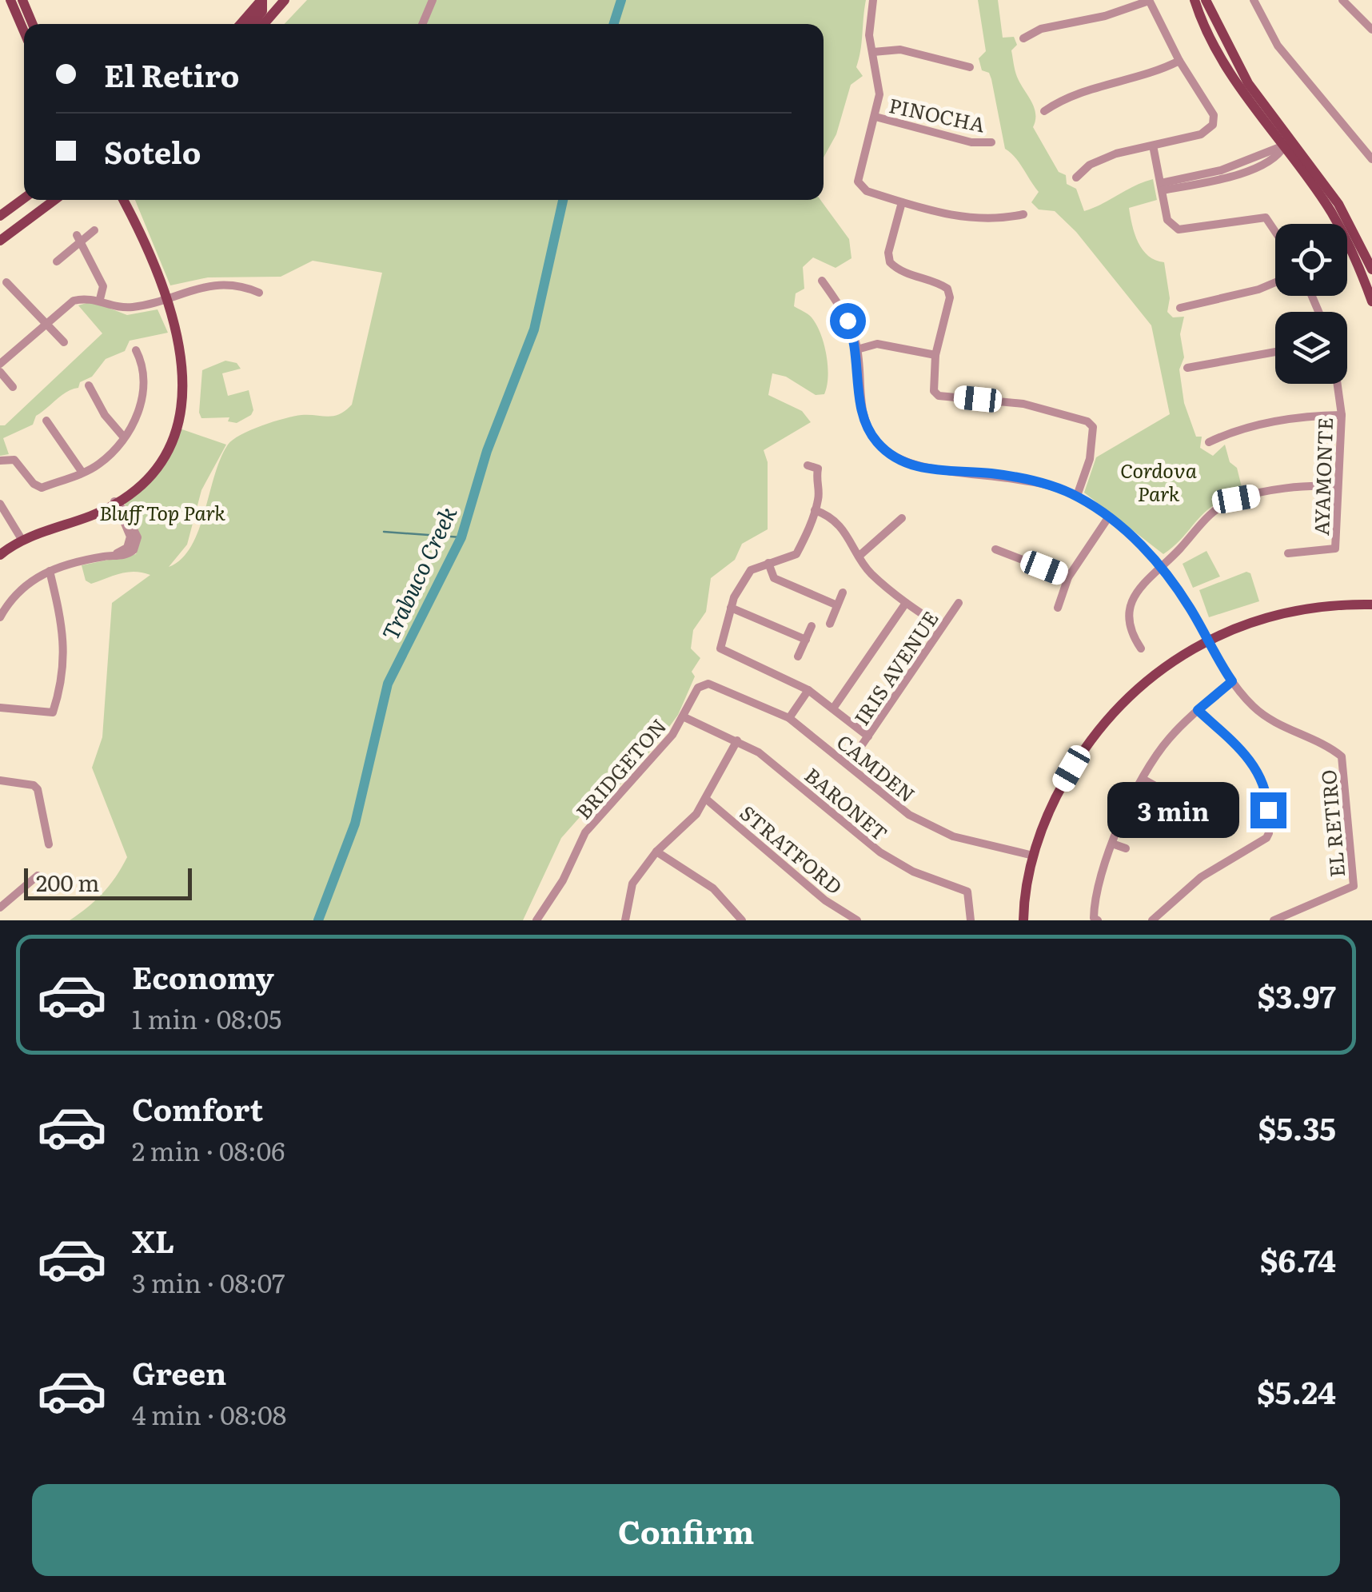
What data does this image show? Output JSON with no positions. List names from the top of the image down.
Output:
{
  "streets": {
    "street": [
      "PINOCHA",
      "AYAMONTE",
      "IRIS AVENUE",
      "CAMDEN",
      "BRIDGETON",
      "BARONET",
      "EL RETIRO",
      "STRATFORD"
    ]
  },
  "crossings": [
    ["CAMDEN", "BRIDGETON"],
    ["BRIDGETON", "BARONET"]
  ],
  "water": ["Trabuco Creek"],
  "parks": ["Cordova Park", "Bluff Top Park"],
  "scale_bar": "200 m",
  "page": {
    "banner": ["El Retiro", "Sotelo"],
    "bubble": "3 min",
    "scale": "200 m",
    "list": [
      {
        "name": "Economy",
        "note": "1 min · 08:05",
        "value": "$3.97"
      },
      {
        "name": "Comfort",
        "note": "2 min · 08:06",
        "value": "$5.35"
      },
      {
        "name": "XL",
        "note": "3 min · 08:07",
        "value": "$6.74"
      },
      {
        "name": "Green",
        "note": "4 min · 08:08",
        "value": "$5.24"
      }
    ],
    "buttons": "Confirm"
  }
}
